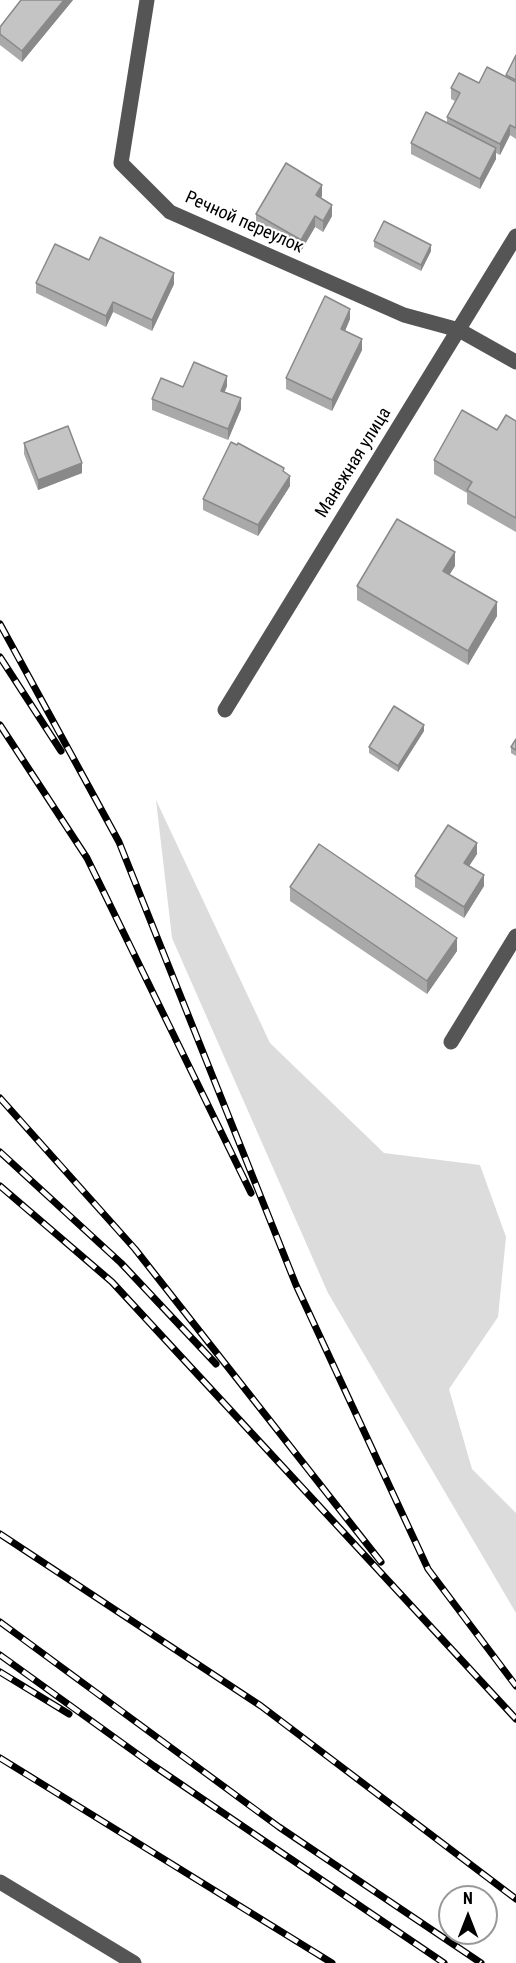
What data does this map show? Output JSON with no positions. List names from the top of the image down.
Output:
{
  "streets": {
    "street": ["Речной переулок", "Манежная улица"]
  },
  "crossings": [
    ["Речной переулок", "Манежная улица"]
  ],
  "north": "top"
}
